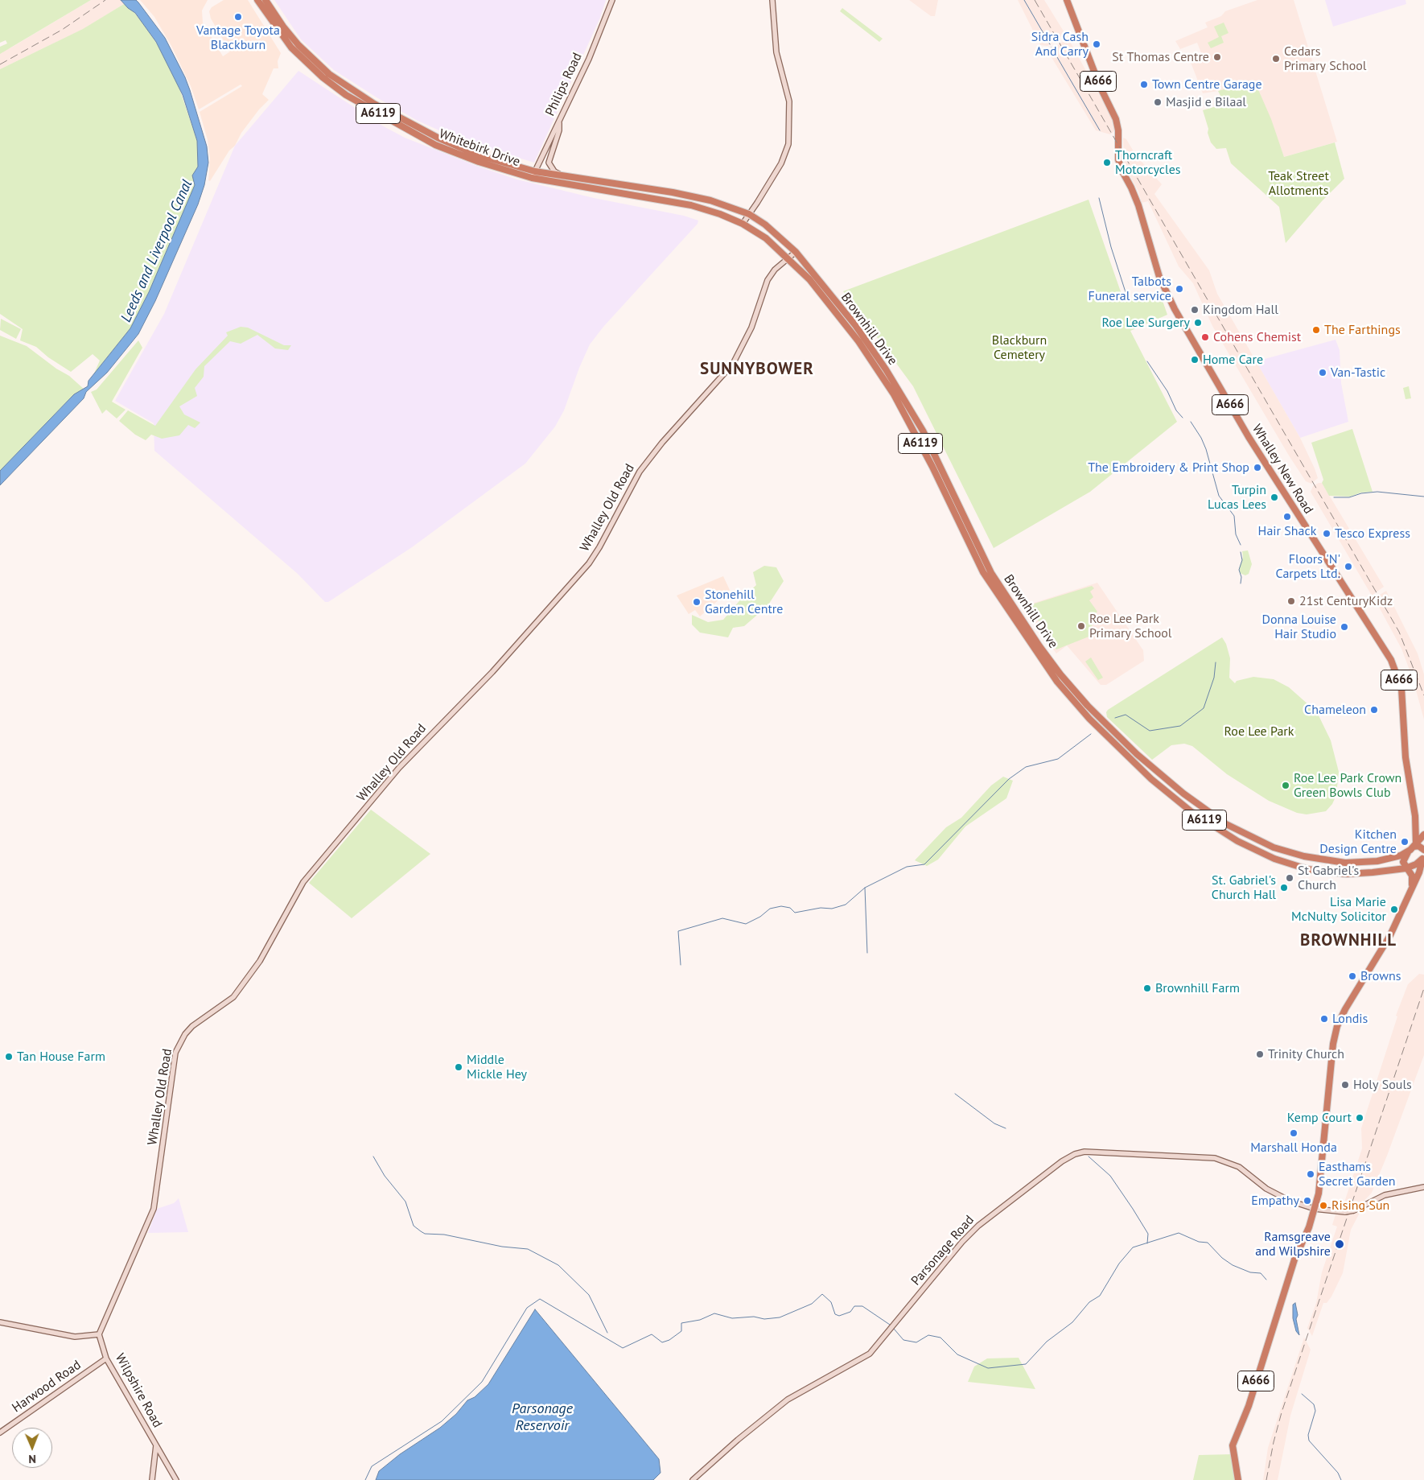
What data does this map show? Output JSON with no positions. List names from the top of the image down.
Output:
{
  "streets": {
    "highway": [
      "A666",
      "A6119",
      "Whitebirk Drive",
      "Brownhill Drive",
      "Whalley New Road"
    ],
    "street": [
      "Philips Road",
      "Whalley Old Road",
      "Parsonage Road",
      "Harwood Road",
      "Wilpshire Road"
    ]
  },
  "crossings": [
    ["A666", "A6119"],
    ["A666", "Brownhill Drive"],
    ["A666", "Whalley New Road"],
    ["A666", "Parsonage Road"],
    ["Philips Road", "Whitebirk Drive"],
    ["A6119", "Brownhill Drive"],
    ["A6119", "Whalley New Road"],
    ["Whitebirk Drive", "Brownhill Drive"],
    ["Brownhill Drive", "Whalley New Road"],
    ["Brownhill Drive", "Whalley Old Road"],
    ["Whalley Old Road", "Wilpshire Road"],
    ["Harwood Road", "Wilpshire Road"]
  ],
  "districts": ["SUNNYBOWER", "BROWNHILL"],
  "water": ["Leeds and Liverpool Canal", "Parsonage Reservoir"],
  "parks": ["Teak Street Allotments", "Blackburn Cemetery", "Roe Lee Park"],
  "places": [
    "Vantage Toyota Blackburn",
    "Sidra Cash And Carry",
    "St Thomas Centre",
    "Cedars Primary School",
    "Town Centre Garage",
    "Masjid e Bilaal",
    "Thorncraft Motorcycles",
    "Talbots Funeral service",
    "Kingdom Hall",
    "Roe Lee Surgery",
    "The Farthings",
    "Cohens Chemist",
    "Home Care",
    "Van-Tastic",
    "The Embroidery & Print Shop",
    "Turpin Lucas Lees",
    "Hair Shack",
    "Tesco Express",
    "Floors 'N' Carpets Ltd.",
    "21st CenturyKidz",
    "Stonehill Garden Centre",
    "Roe Lee Park Primary School",
    "Donna Louise Hair Studio",
    "Chameleon",
    "Roe Lee Park Crown Green Bowls Club",
    "Kitchen Design Centre",
    "St Gabriel's Church",
    "St. Gabriel's Church Hall",
    "Lisa Marie McNulty Solicitor",
    "Browns",
    "Brownhill Farm",
    "Londis",
    "Trinity Church",
    "Tan House Farm",
    "Middle Mickle Hey",
    "Holy Souls",
    "Kemp Court",
    "Marshall Honda",
    "Easthams Secret Garden",
    "Empathy",
    "Rising Sun",
    "Ramsgreave and Wilpshire"
  ],
  "north": "bottom"
}
